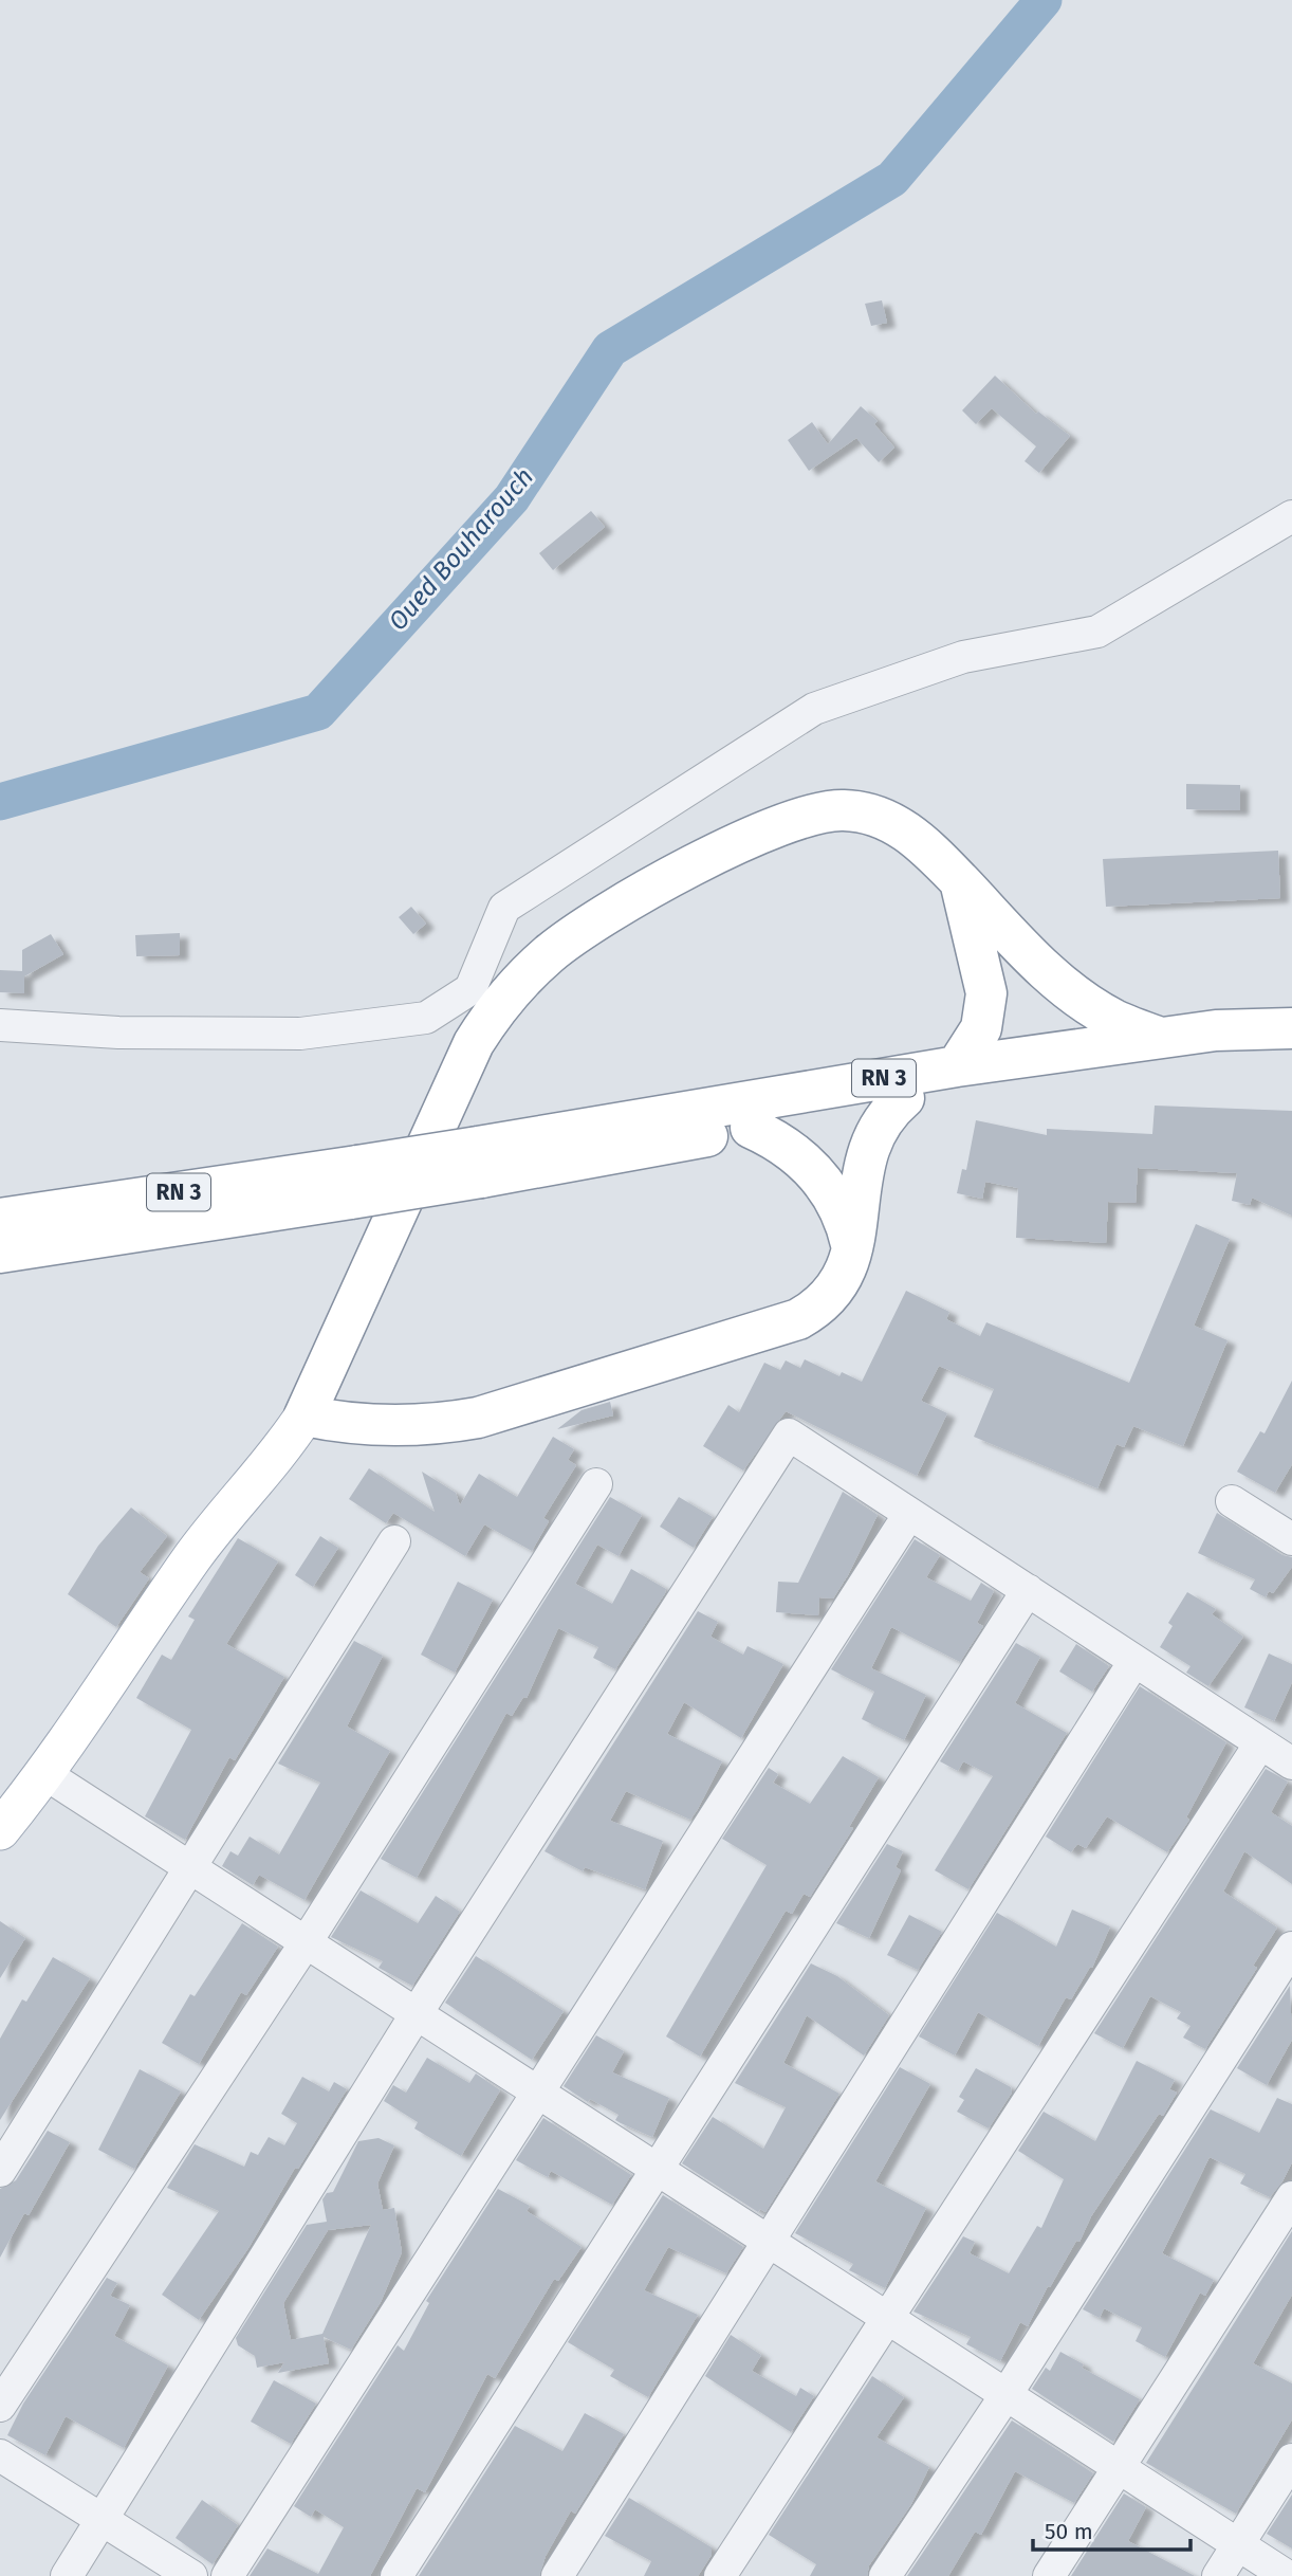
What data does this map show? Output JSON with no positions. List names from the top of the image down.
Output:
{
  "streets": {
    "highway": ["RN 3"]
  },
  "water": ["Oued Bouharouch"],
  "scale_bar": "50 m"
}
